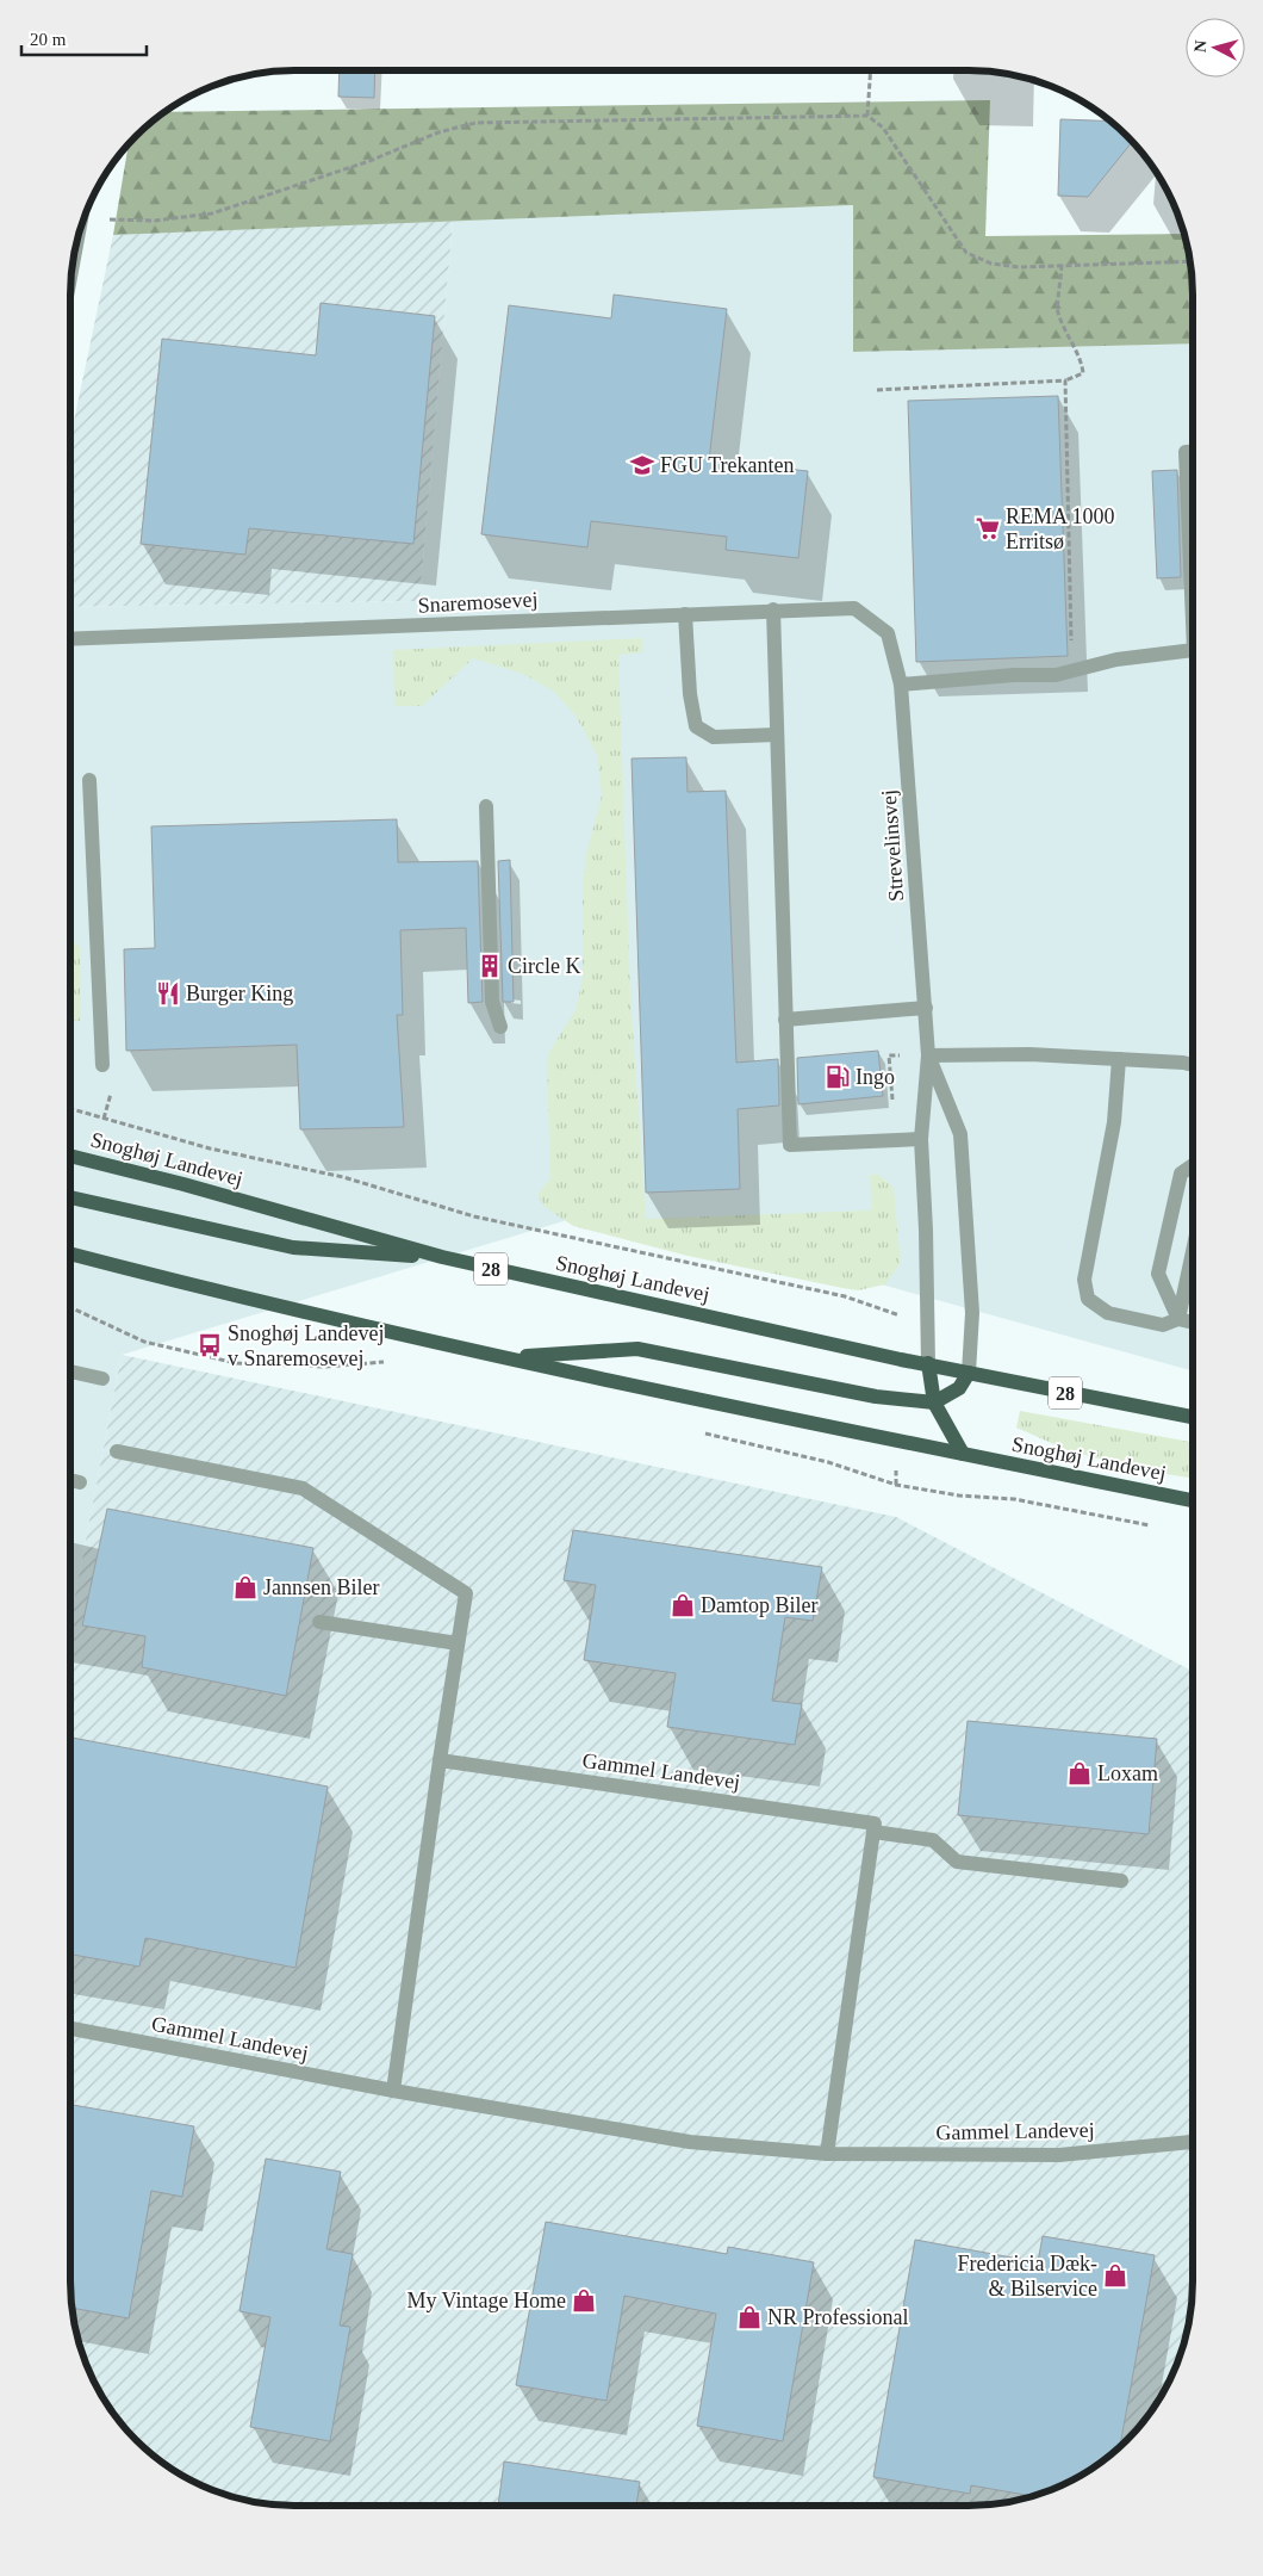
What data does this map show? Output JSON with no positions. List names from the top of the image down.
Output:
{
  "streets": {
    "main road": ["Snoghøj Landevej", "28"],
    "street": ["Snaremosevej", "Strevelinsvej", "Gammel Landevej"]
  },
  "crossings": [
    ["Snaremosevej", "Strevelinsvej"],
    ["Strevelinsvej", "Snoghøj Landevej"]
  ],
  "places": {
    "school or university": ["FGU Trekanten"],
    "supermarket": ["REMA 1000 Erritsø"],
    "building": ["Circle K"],
    "restaurant": ["Burger King"],
    "fuel station": ["Ingo"],
    "bus stop": ["Snoghøj Landevej v Snaremosevej"],
    "shop": [
      "Jannsen Biler",
      "Damtop Biler",
      "Loxam",
      "Fredericia Dæk- & Bilservice",
      "My Vintage Home",
      "NR Professional"
    ]
  },
  "scale_bar": "20 m",
  "north": "left"
}
